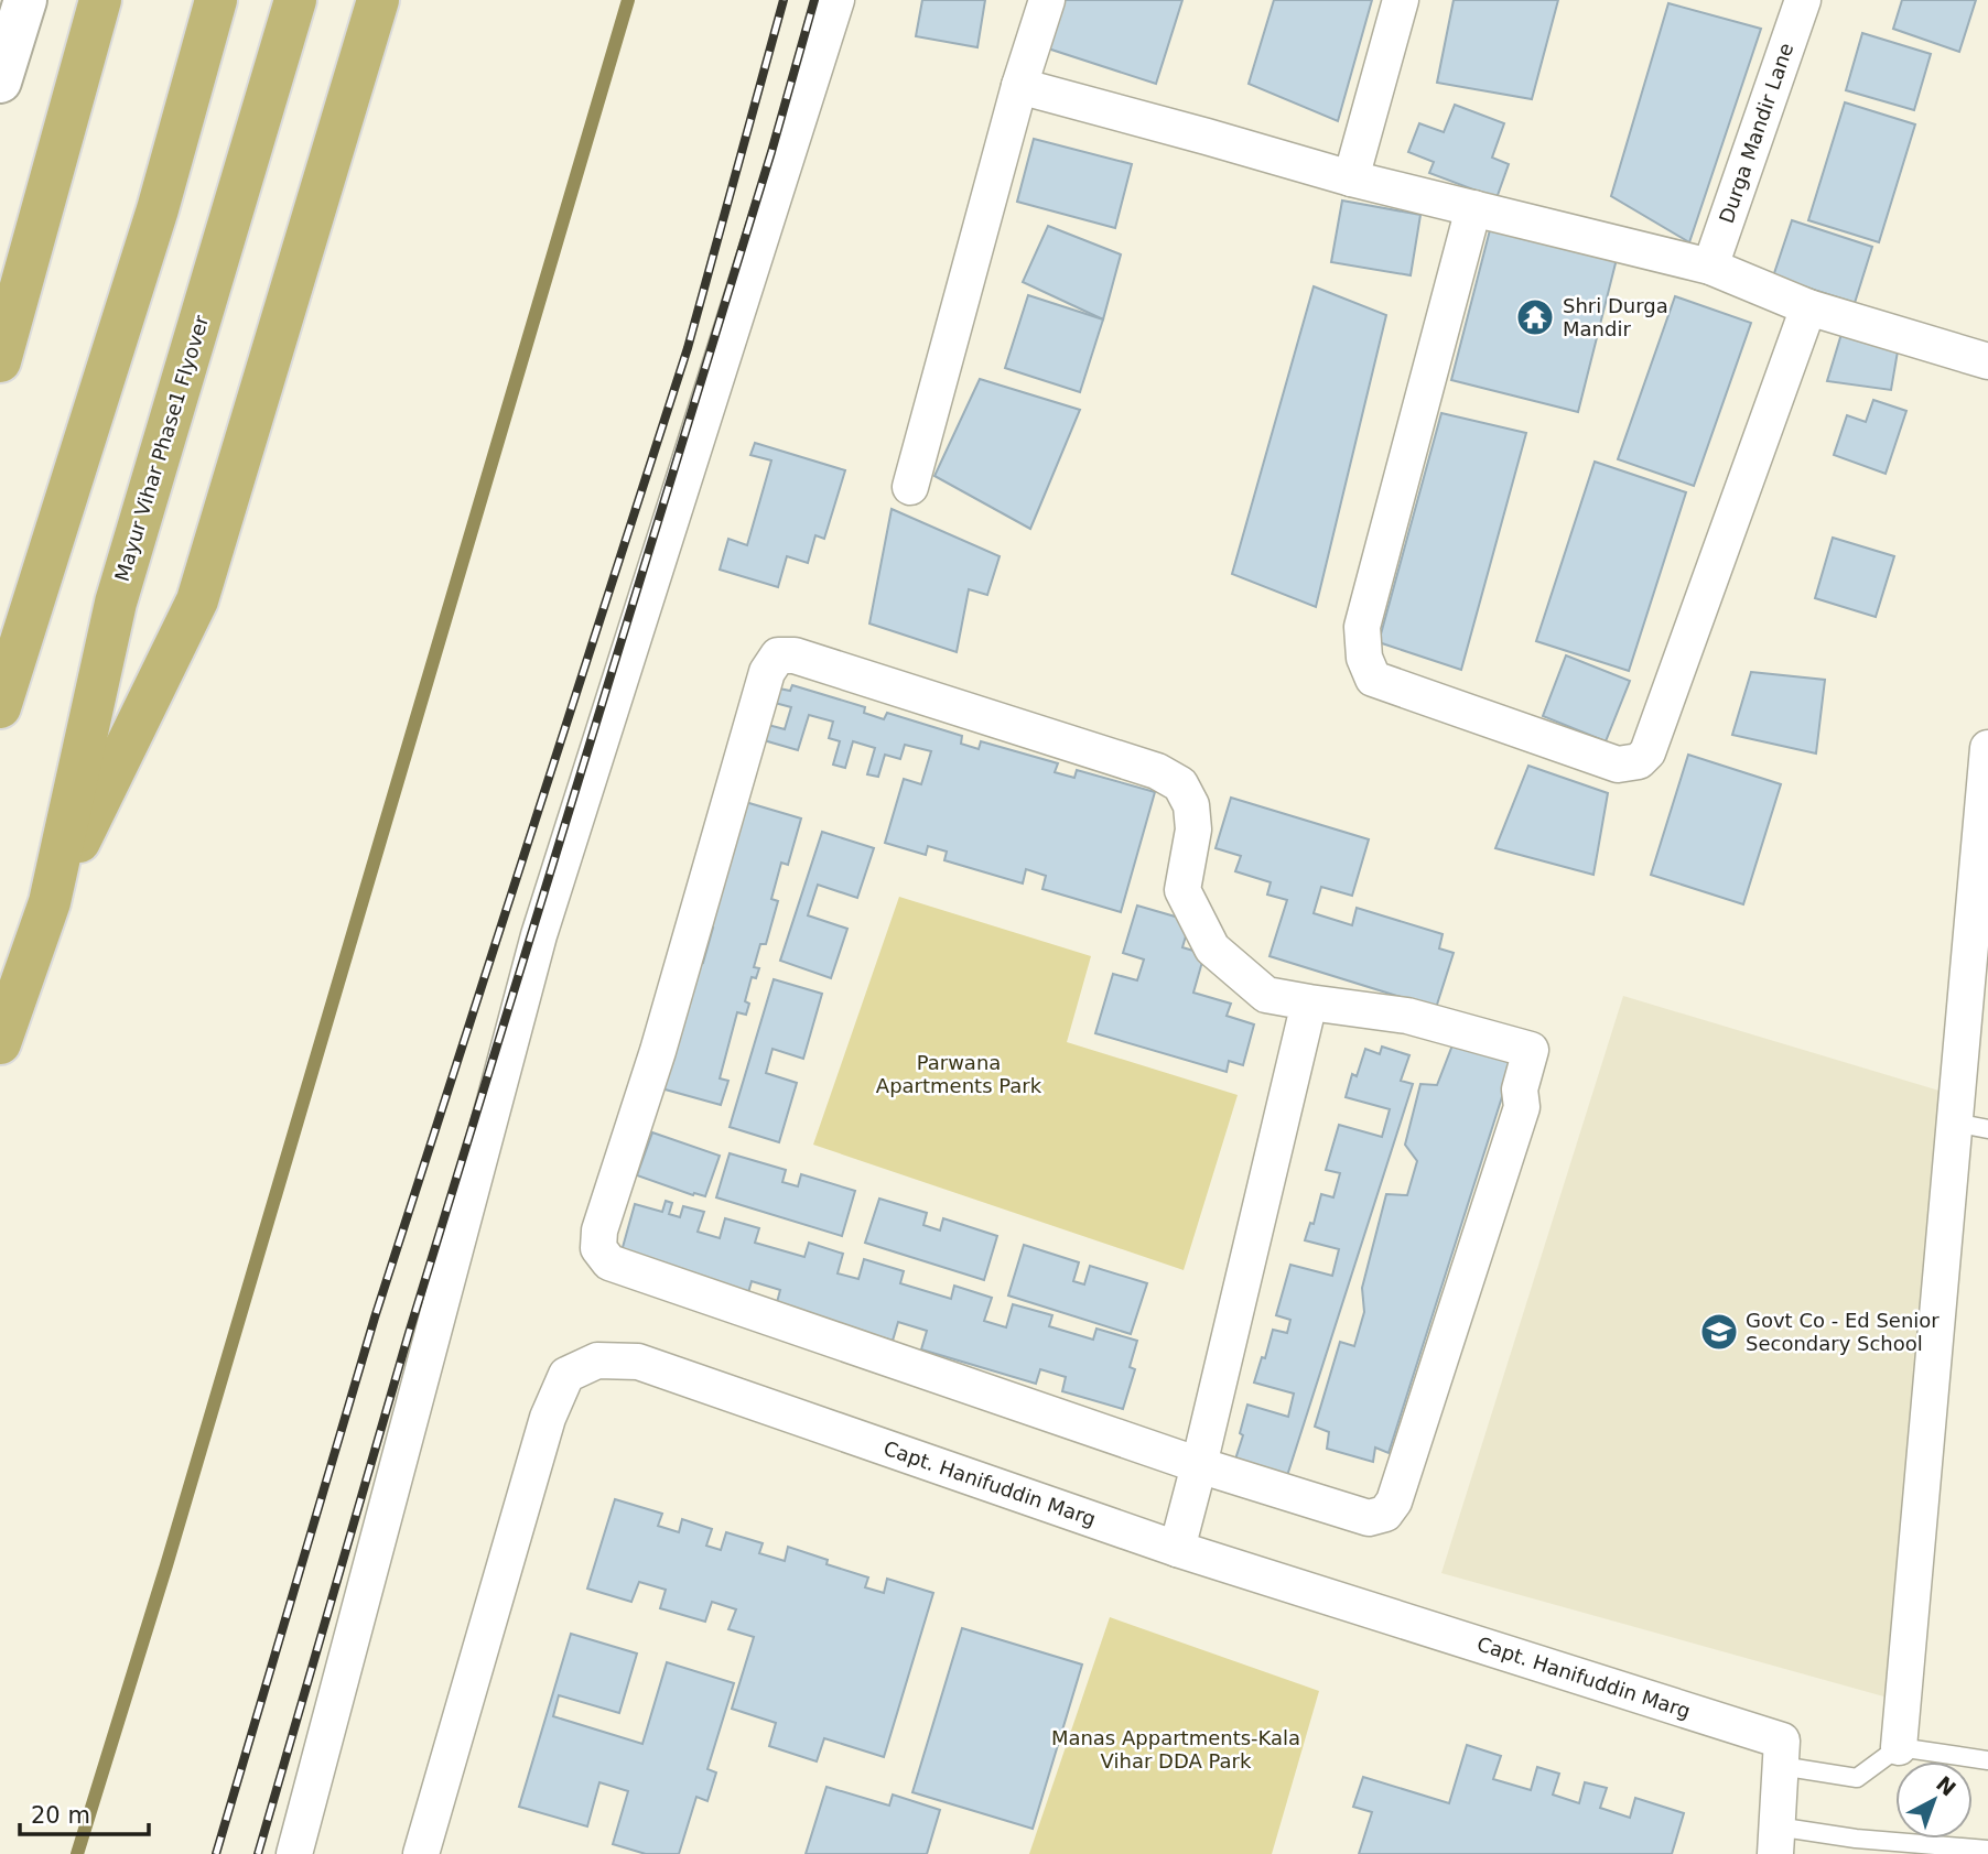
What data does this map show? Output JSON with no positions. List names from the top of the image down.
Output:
{
  "streets": {
    "highway": ["Mayur Vihar Phase1 Flyover"],
    "street": ["Durga Mandir Lane", "Capt. Hanifuddin Marg"]
  },
  "parks": ["Parwana Apartments Park", "Manas Appartments-Kala Vihar DDA Park"],
  "places": {
    "temple": ["Shri Durga Mandir"],
    "school or university": ["Govt Co - Ed Senior Secondary School"]
  },
  "scale_bar": "20 m",
  "north": "top right"
}
